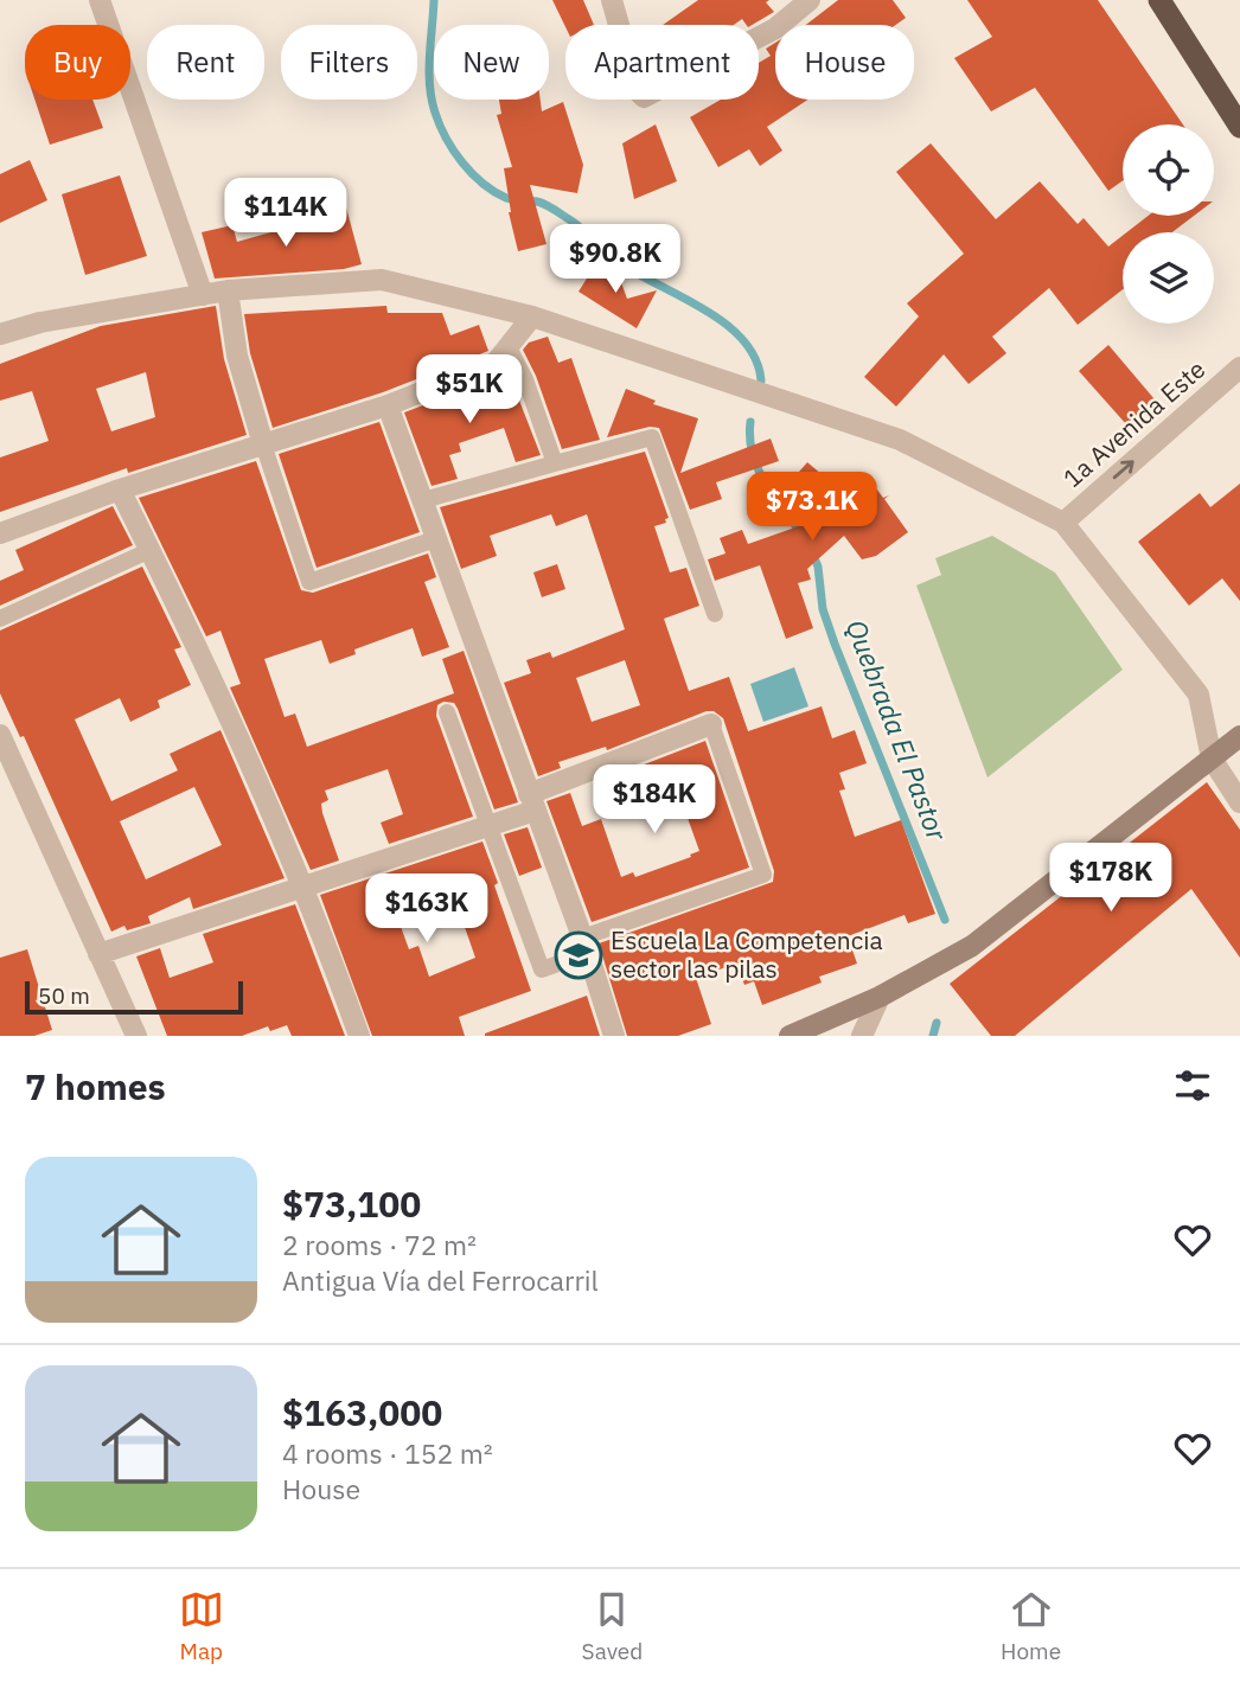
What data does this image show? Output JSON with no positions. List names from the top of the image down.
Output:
{
  "streets": {
    "street": ["1a Avenida Este"]
  },
  "one_way": ["1a Avenida Este"],
  "water": ["Quebrada El Pastor"],
  "places": {
    "school or university": ["Escuela La Competencia sector las pilas"]
  },
  "scale_bar": "50 m",
  "page": {
    "chip": [
      "Buy",
      "Rent",
      "Filters",
      "New",
      "Apartment",
      "House"
    ],
    "price": [
      "$114K",
      "$90.8K",
      "$51K",
      "$73.1K",
      "$184K",
      "$178K",
      "$163K"
    ],
    "scale": "50 m",
    "heading": "7 homes",
    "list": [
      {
        "name": "$73,100",
        "note": "2 rooms · 72 m² · Antigua Vía del Ferrocarril"
      },
      {
        "name": "$163,000",
        "note": "4 rooms · 152 m² · House"
      }
    ],
    "tabs": ["Map", "Saved", "Home"]
  }
}
